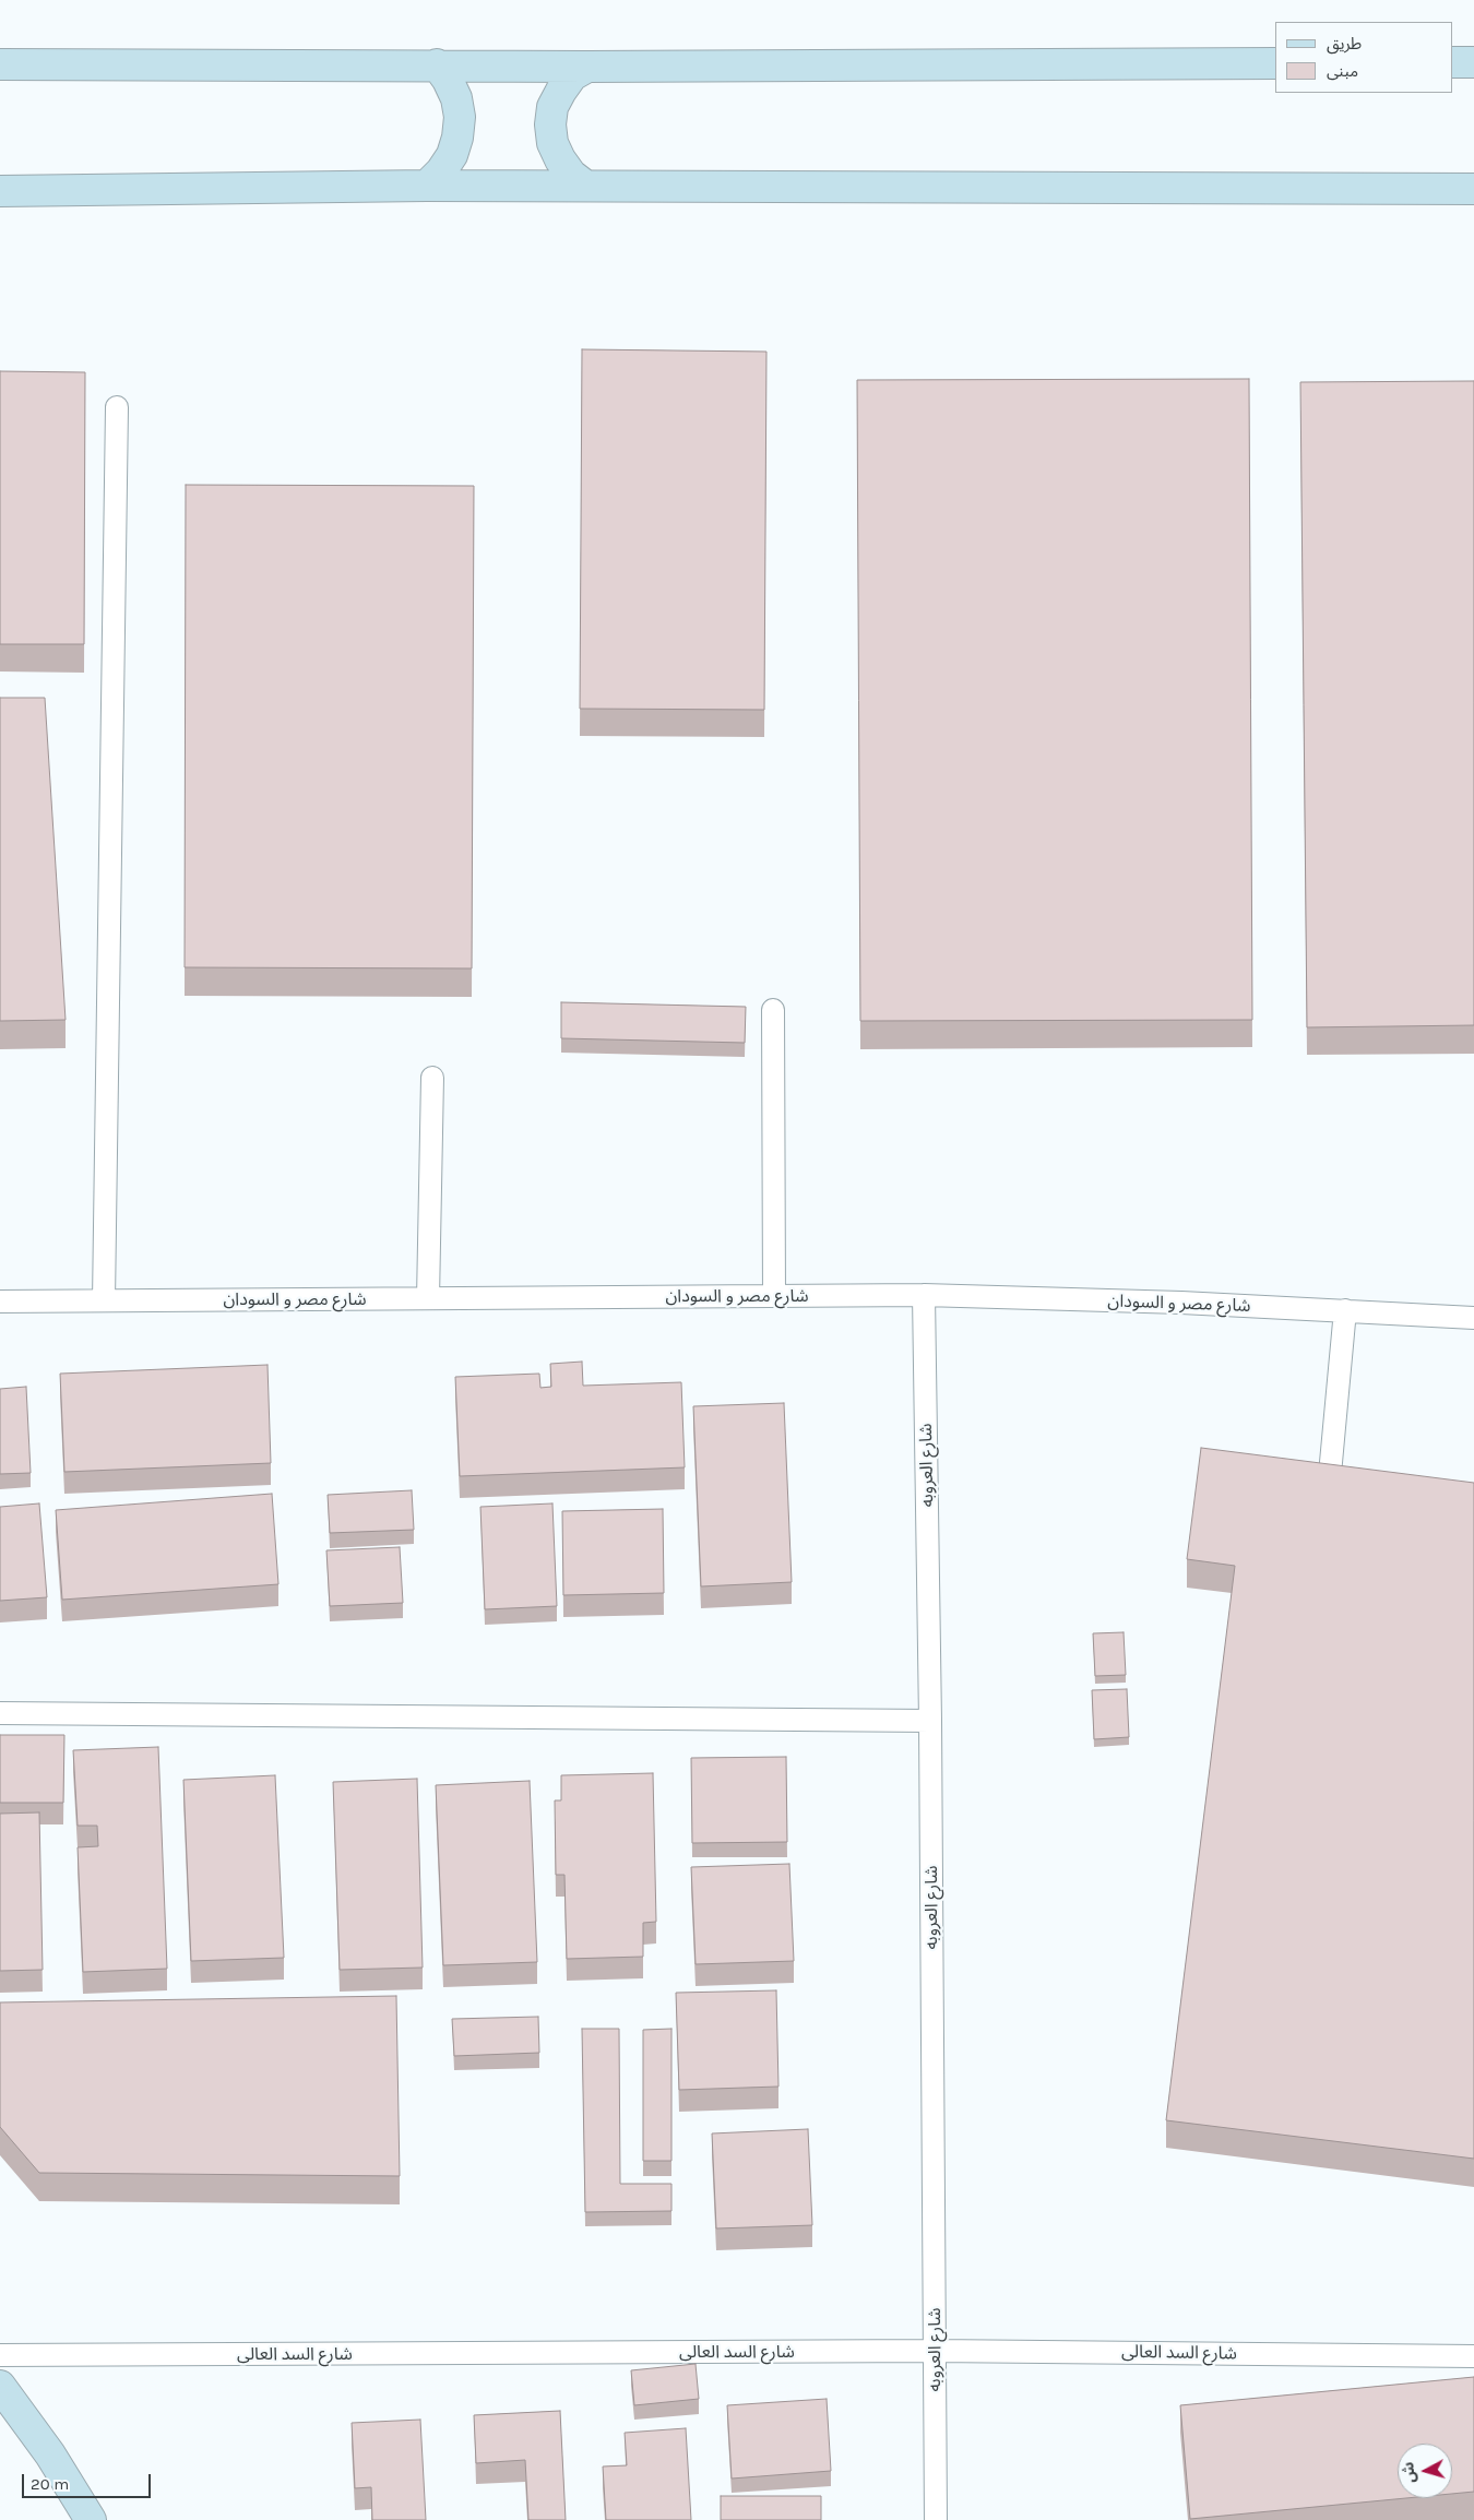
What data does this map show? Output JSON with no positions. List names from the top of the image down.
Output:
{
  "streets": {
    "lane": ["شارع مصر و السودان", "شارع العروبه", "شارع السد العالى"]
  },
  "crossings": [
    ["شارع مصر و السودان", "شارع العروبه"],
    ["شارع العروبه", "شارع السد العالى"]
  ],
  "legend": ["طريق", "مبنى"],
  "scale_bar": "20 m",
  "north": "left"
}
